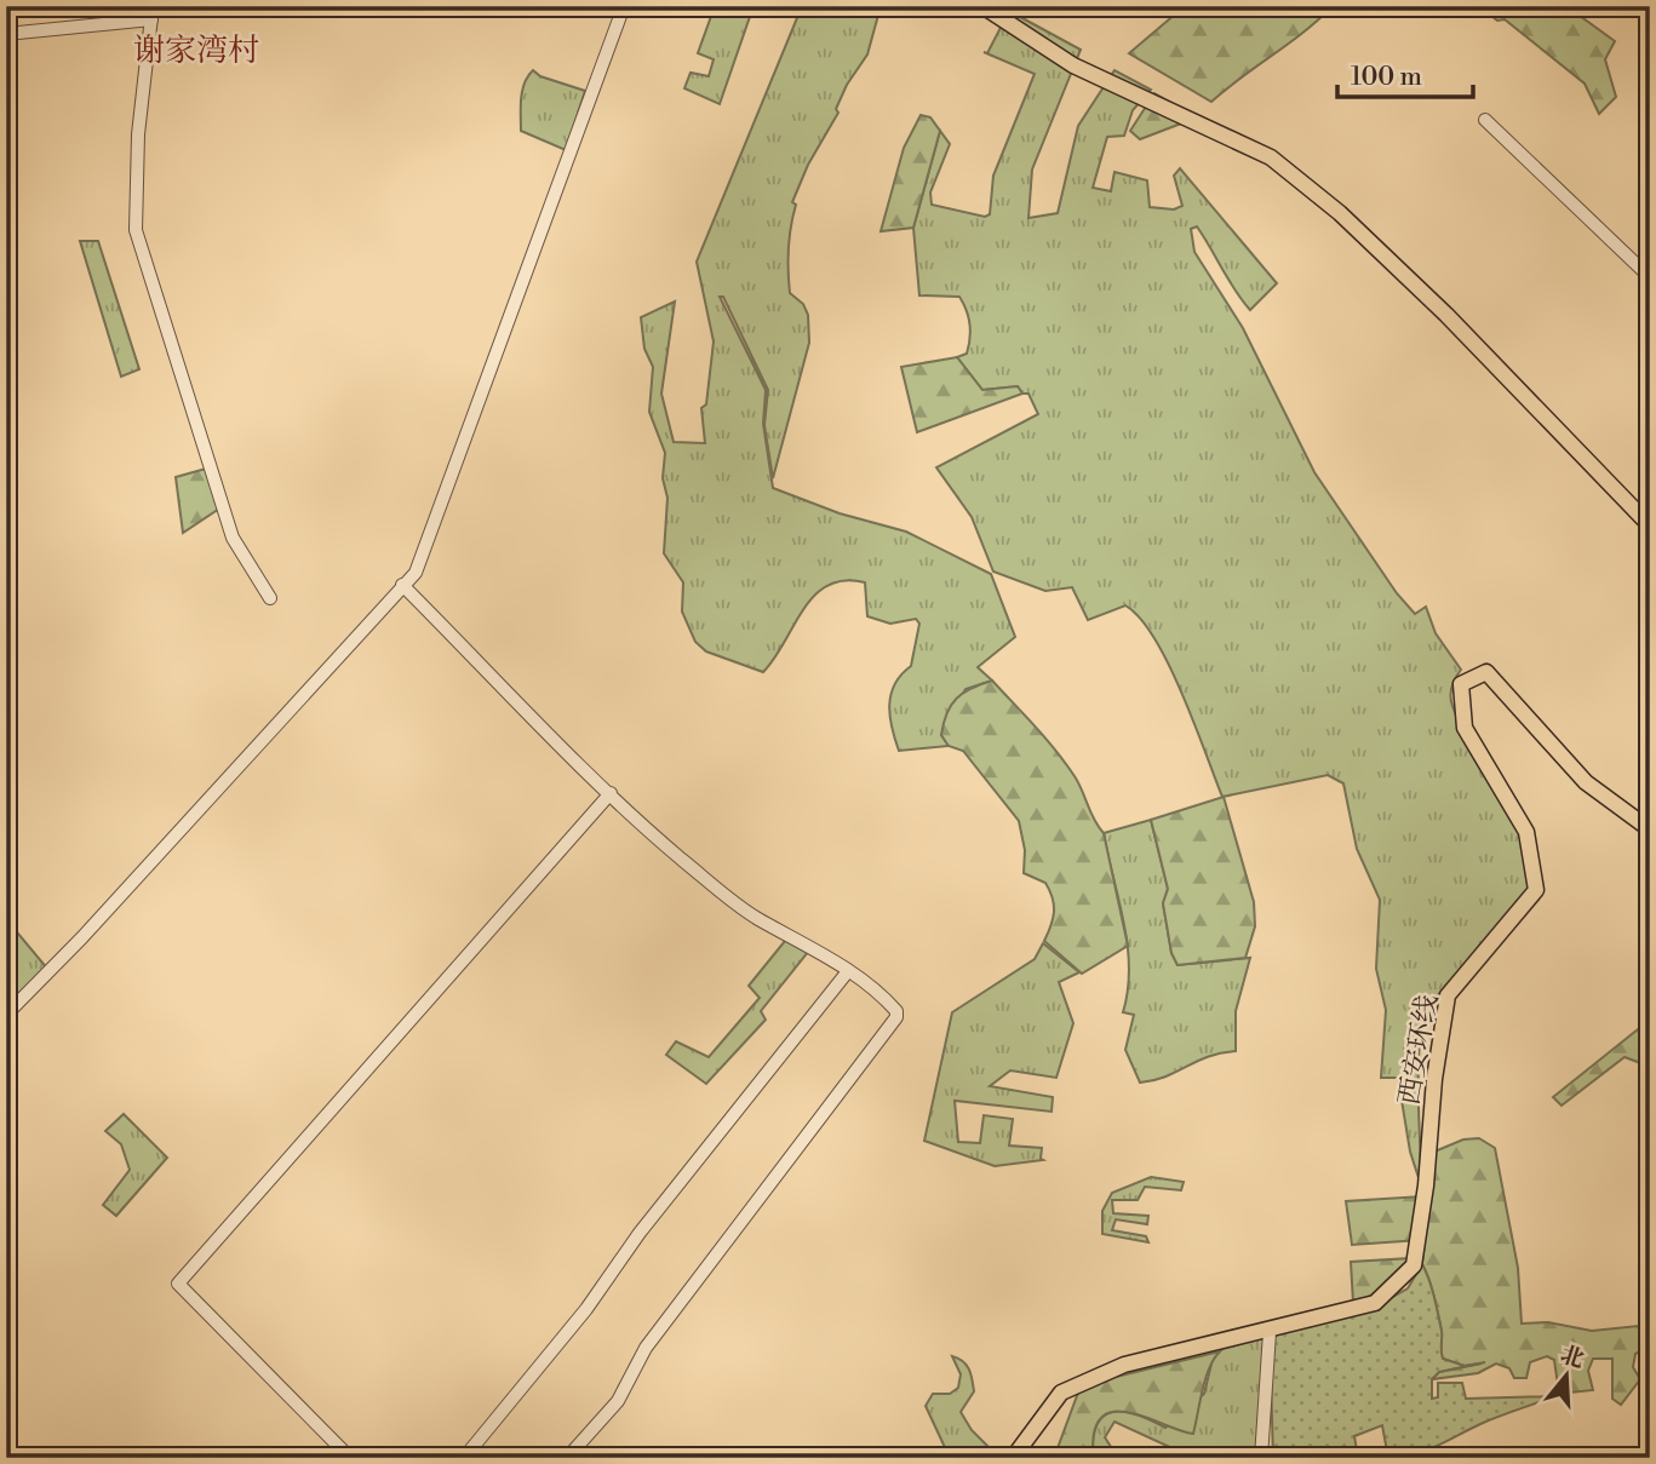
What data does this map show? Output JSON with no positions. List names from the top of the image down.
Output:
{
  "streets": {
    "main road": ["西安环线"]
  },
  "districts": ["谢家湾村"],
  "scale_bar": "100 m",
  "north": "top"
}
